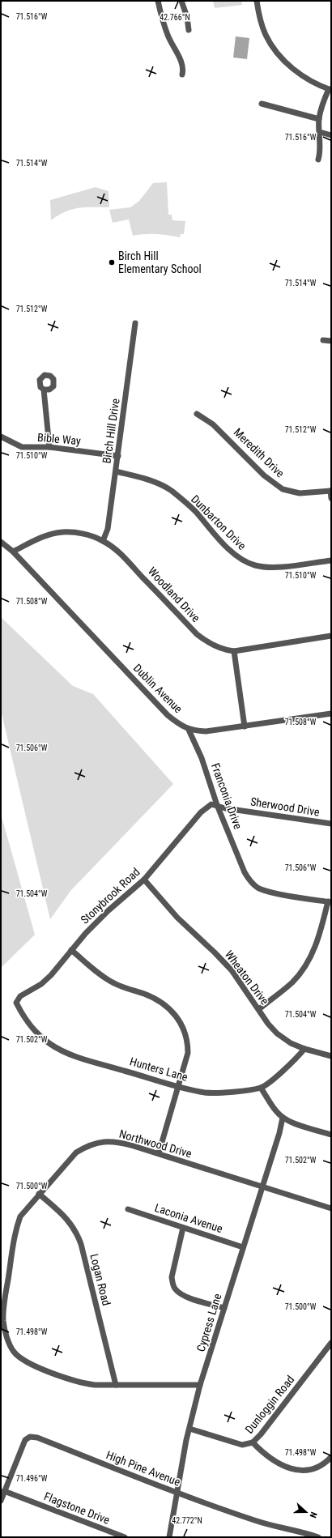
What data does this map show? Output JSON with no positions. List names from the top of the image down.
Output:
{
  "streets": {
    "street": [
      "Birch Hill Drive",
      "Bible Way",
      "Meredith Drive",
      "Dunbarton Drive",
      "Woodland Drive",
      "Dublin Avenue",
      "Franconia Drive",
      "Sherwood Drive",
      "Stonybrook Road",
      "Wheaton Drive",
      "Hunters Lane",
      "Northwood Drive",
      "Laconia Avenue",
      "Logan Road",
      "Cypress Lane",
      "Dunloggin Road",
      "High Pine Avenue",
      "Flagstone Drive"
    ]
  },
  "crossings": [
    ["Birch Hill Drive", "Bible Way"],
    ["Birch Hill Drive", "Dunbarton Drive"],
    ["Birch Hill Drive", "Woodland Drive"],
    ["Woodland Drive", "Dublin Avenue"],
    ["Dublin Avenue", "Franconia Drive"],
    ["Franconia Drive", "Sherwood Drive"],
    ["Franconia Drive", "Stonybrook Road"],
    ["Sherwood Drive", "Stonybrook Road"],
    ["Stonybrook Road", "Wheaton Drive"],
    ["Stonybrook Road", "Hunters Lane"],
    ["Northwood Drive", "Logan Road"],
    ["Northwood Drive", "Cypress Lane"],
    ["Laconia Avenue", "Cypress Lane"],
    ["Cypress Lane", "Dunloggin Road"],
    ["Cypress Lane", "High Pine Avenue"],
    ["High Pine Avenue", "Flagstone Drive"]
  ],
  "places": ["Birch Hill Elementary School"],
  "north": "right",
  "coordinates": [
    "71.516°W",
    "42.766°N",
    "71.514°W",
    "71.512°W",
    "71.510°W",
    "71.508°W",
    "71.506°W",
    "71.504°W",
    "71.502°W",
    "71.500°W",
    "71.498°W",
    "71.496°W",
    "42.772°N"
  ]
}
